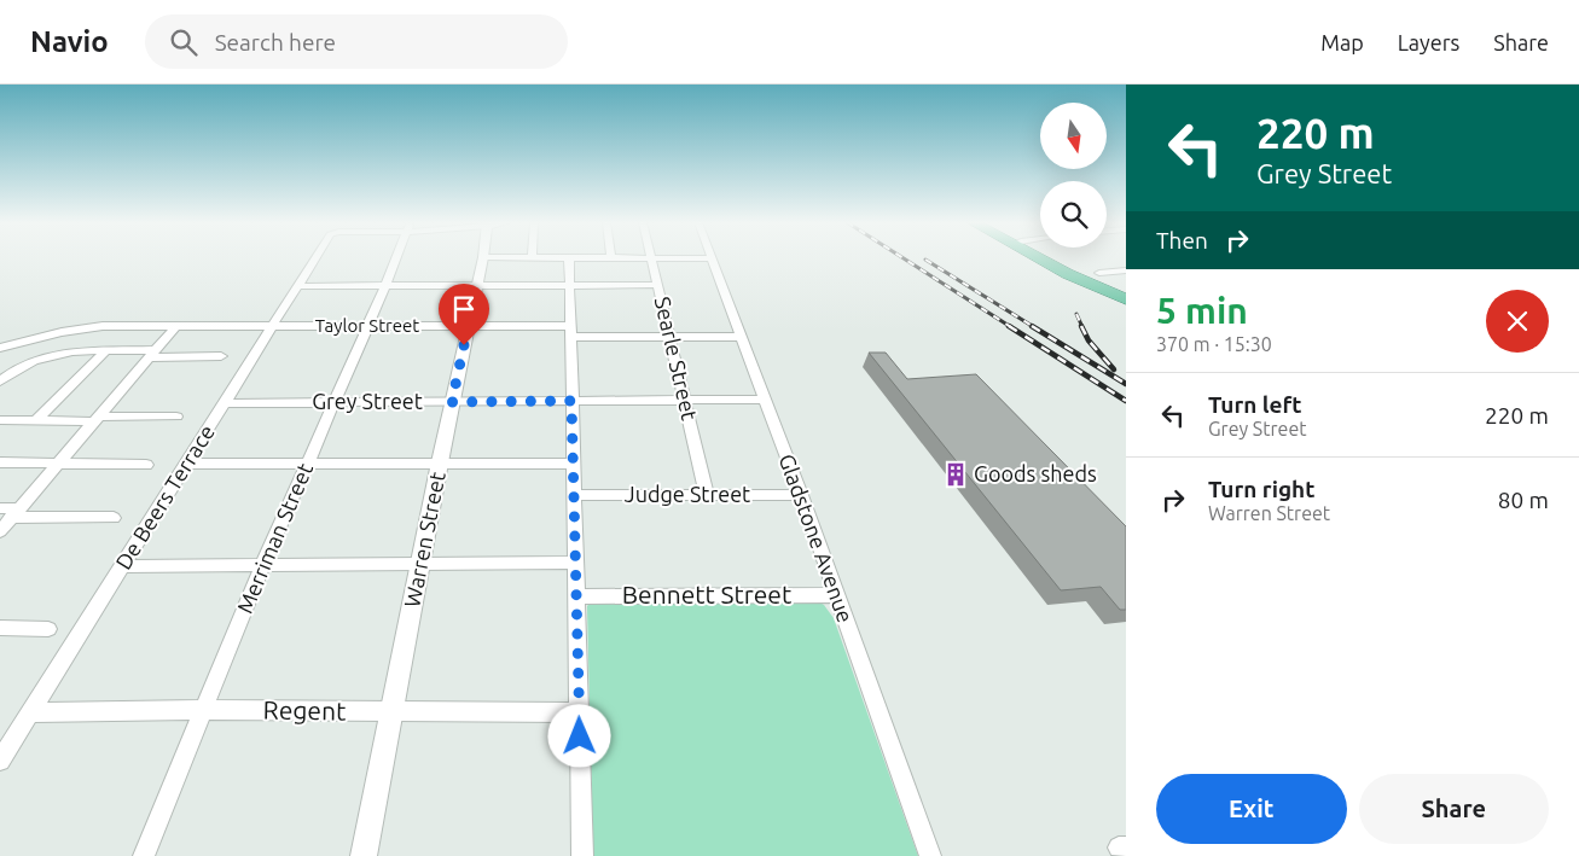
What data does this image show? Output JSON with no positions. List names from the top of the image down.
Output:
{
  "streets": {
    "street": [
      "Taylor Street",
      "Searle Street",
      "Grey Street",
      "Judge Street",
      "De Beers Terrace",
      "Merriman Street",
      "Gladstone Avenue",
      "Warren Street",
      "Bennett Street",
      "Regent"
    ]
  },
  "crossings": [
    ["Taylor Street", "Searle Street"],
    ["Taylor Street", "De Beers Terrace"],
    ["Taylor Street", "Merriman Street"],
    ["Taylor Street", "Gladstone Avenue"],
    ["Taylor Street", "Warren Street"],
    ["Searle Street", "Grey Street"],
    ["Searle Street", "Judge Street"],
    ["Grey Street", "De Beers Terrace"],
    ["Grey Street", "Merriman Street"],
    ["Grey Street", "Gladstone Avenue"],
    ["Grey Street", "Warren Street"],
    ["Judge Street", "Gladstone Avenue"],
    ["De Beers Terrace", "Regent"],
    ["Merriman Street", "Regent"],
    ["Gladstone Avenue", "Bennett Street"],
    ["Warren Street", "Regent"]
  ],
  "places": {
    "building": ["Goods sheds"]
  },
  "north": "bottom",
  "page": {
    "header": "Navio",
    "search": "Search here",
    "nav": ["Map", "Layers", "Share"],
    "turn": ["220 m", "Grey Street"],
    "then": "Then",
    "heading": ["5 min", "370 m · 15:30"],
    "list": [
      {
        "name": "Turn left",
        "note": "Grey Street",
        "value": "220 m"
      },
      {
        "name": "Turn right",
        "note": "Warren Street",
        "value": "80 m"
      }
    ],
    "buttons": ["Exit", "Share"]
  }
}
